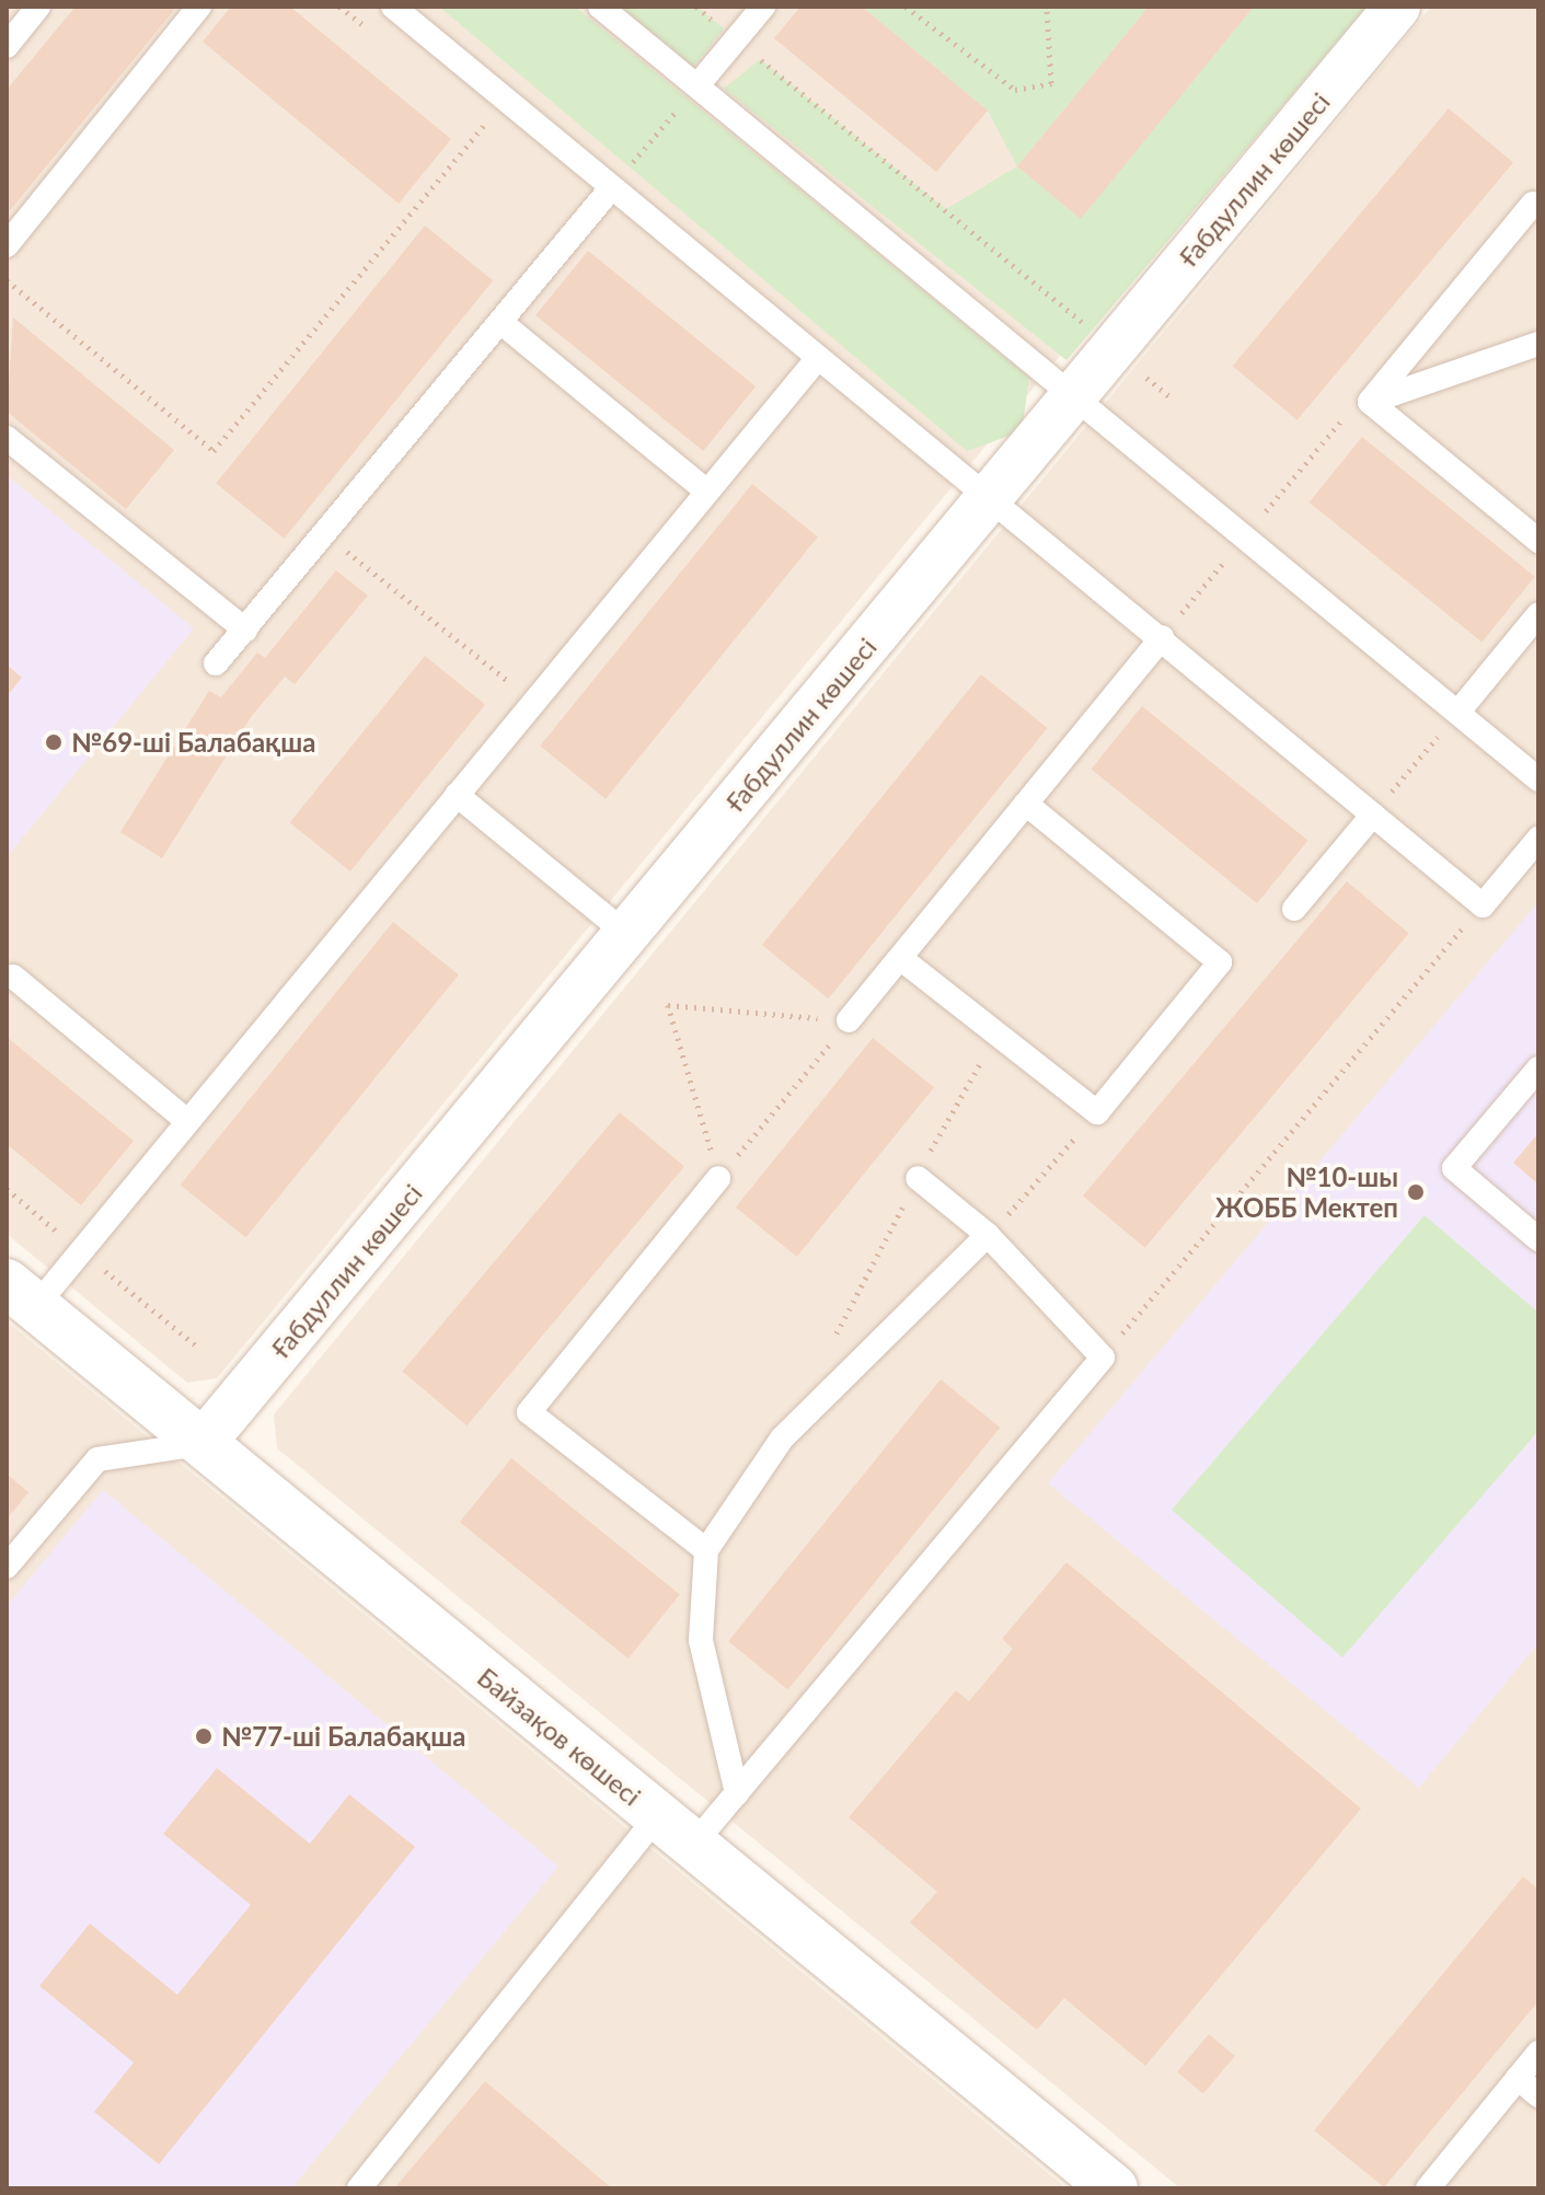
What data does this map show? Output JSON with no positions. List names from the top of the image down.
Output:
{
  "streets": {
    "street": ["Ғабдуллин көшесі", "Байзақов көшесі"]
  },
  "crossings": [
    ["Ғабдуллин көшесі", "Байзақов көшесі"]
  ],
  "places": ["№69-ші Балабақша", "№10-шы ЖОББ Мектеп", "№77-ші Балабақша"]
}
